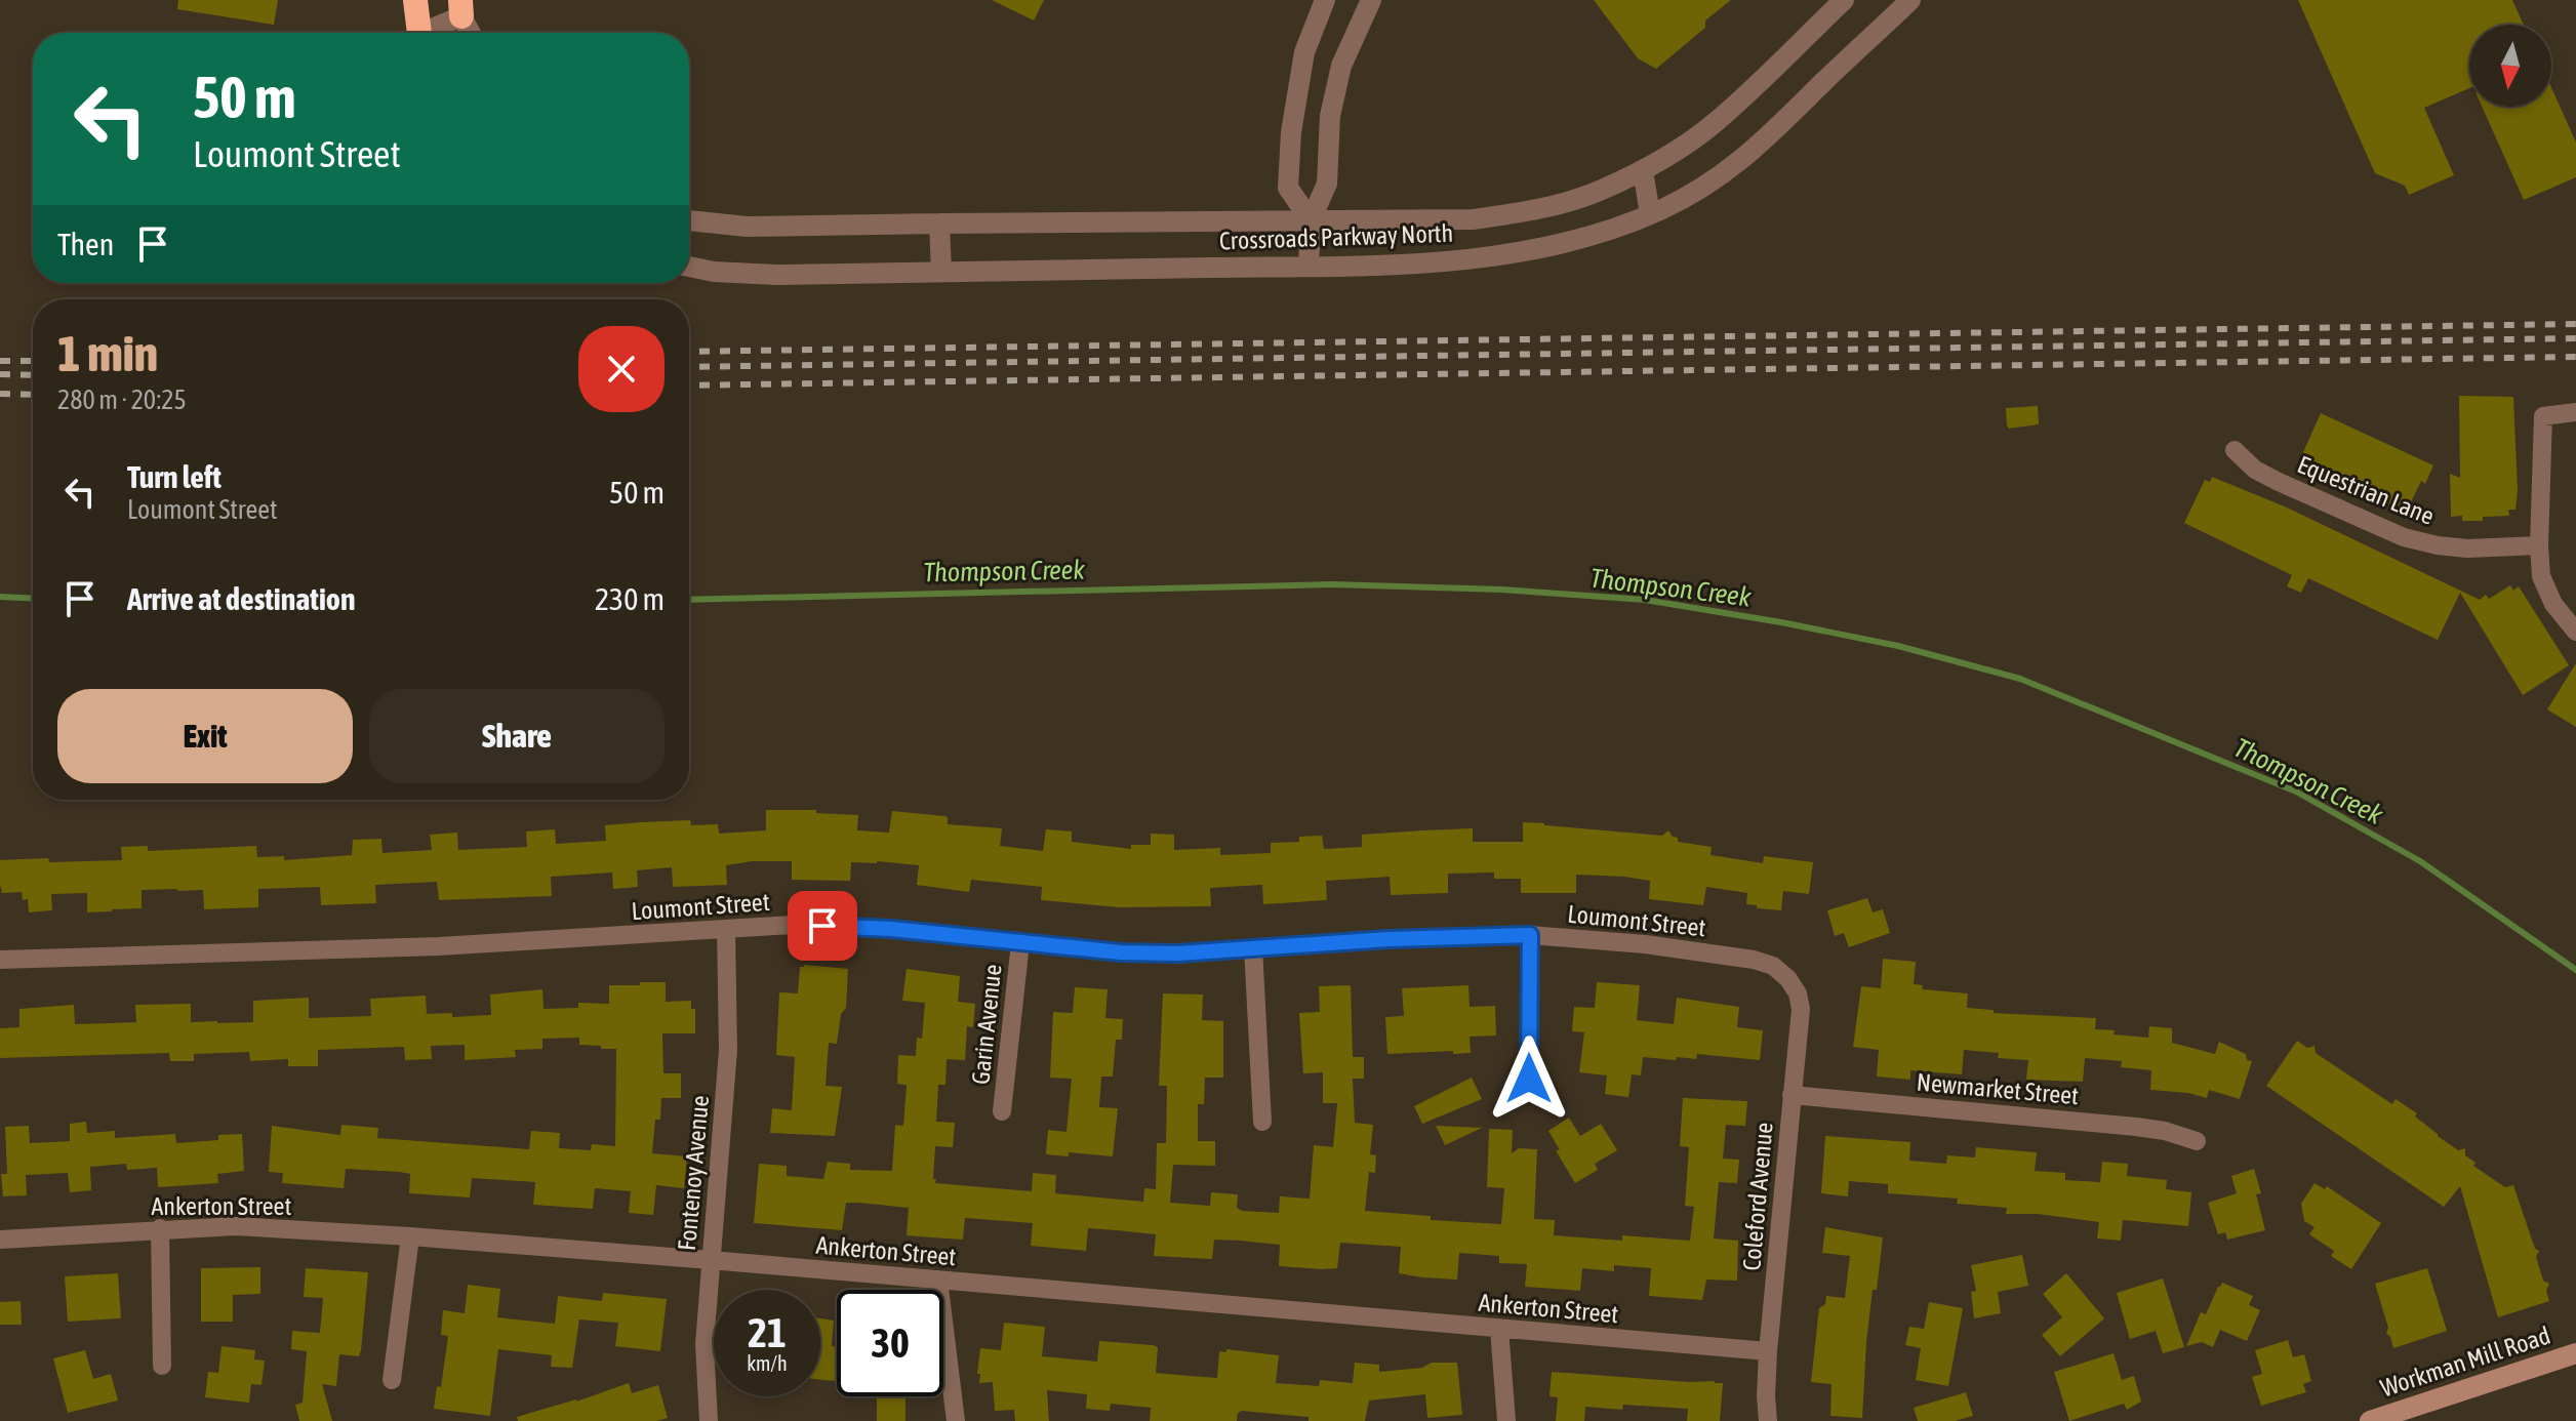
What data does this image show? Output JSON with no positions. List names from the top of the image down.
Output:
{
  "streets": {
    "main road": ["Workman Mill Road"],
    "street": [
      "Crossroads Parkway North",
      "Equestrian Lane",
      "Loumont Street",
      "Garin Avenue",
      "Newmarket Street",
      "Fontenoy Avenue",
      "Coleford Avenue",
      "Ankerton Street"
    ]
  },
  "crossings": [
    ["Loumont Street", "Garin Avenue"],
    ["Loumont Street", "Fontenoy Avenue"],
    ["Loumont Street", "Coleford Avenue"],
    ["Newmarket Street", "Coleford Avenue"],
    ["Fontenoy Avenue", "Ankerton Street"],
    ["Coleford Avenue", "Ankerton Street"]
  ],
  "water": ["Thompson Creek"],
  "north": "bottom",
  "page": {
    "turn": ["50 m", "Loumont Street"],
    "then": "Then",
    "heading": ["1 min", "280 m · 20:25"],
    "list": [
      {
        "name": "Turn left",
        "note": "Loumont Street",
        "value": "50 m"
      },
      {
        "name": "Arrive at destination",
        "value": "230 m"
      }
    ],
    "buttons": ["Exit", "Share"],
    "speed": "21 km/h",
    "limit": "30"
  }
}
